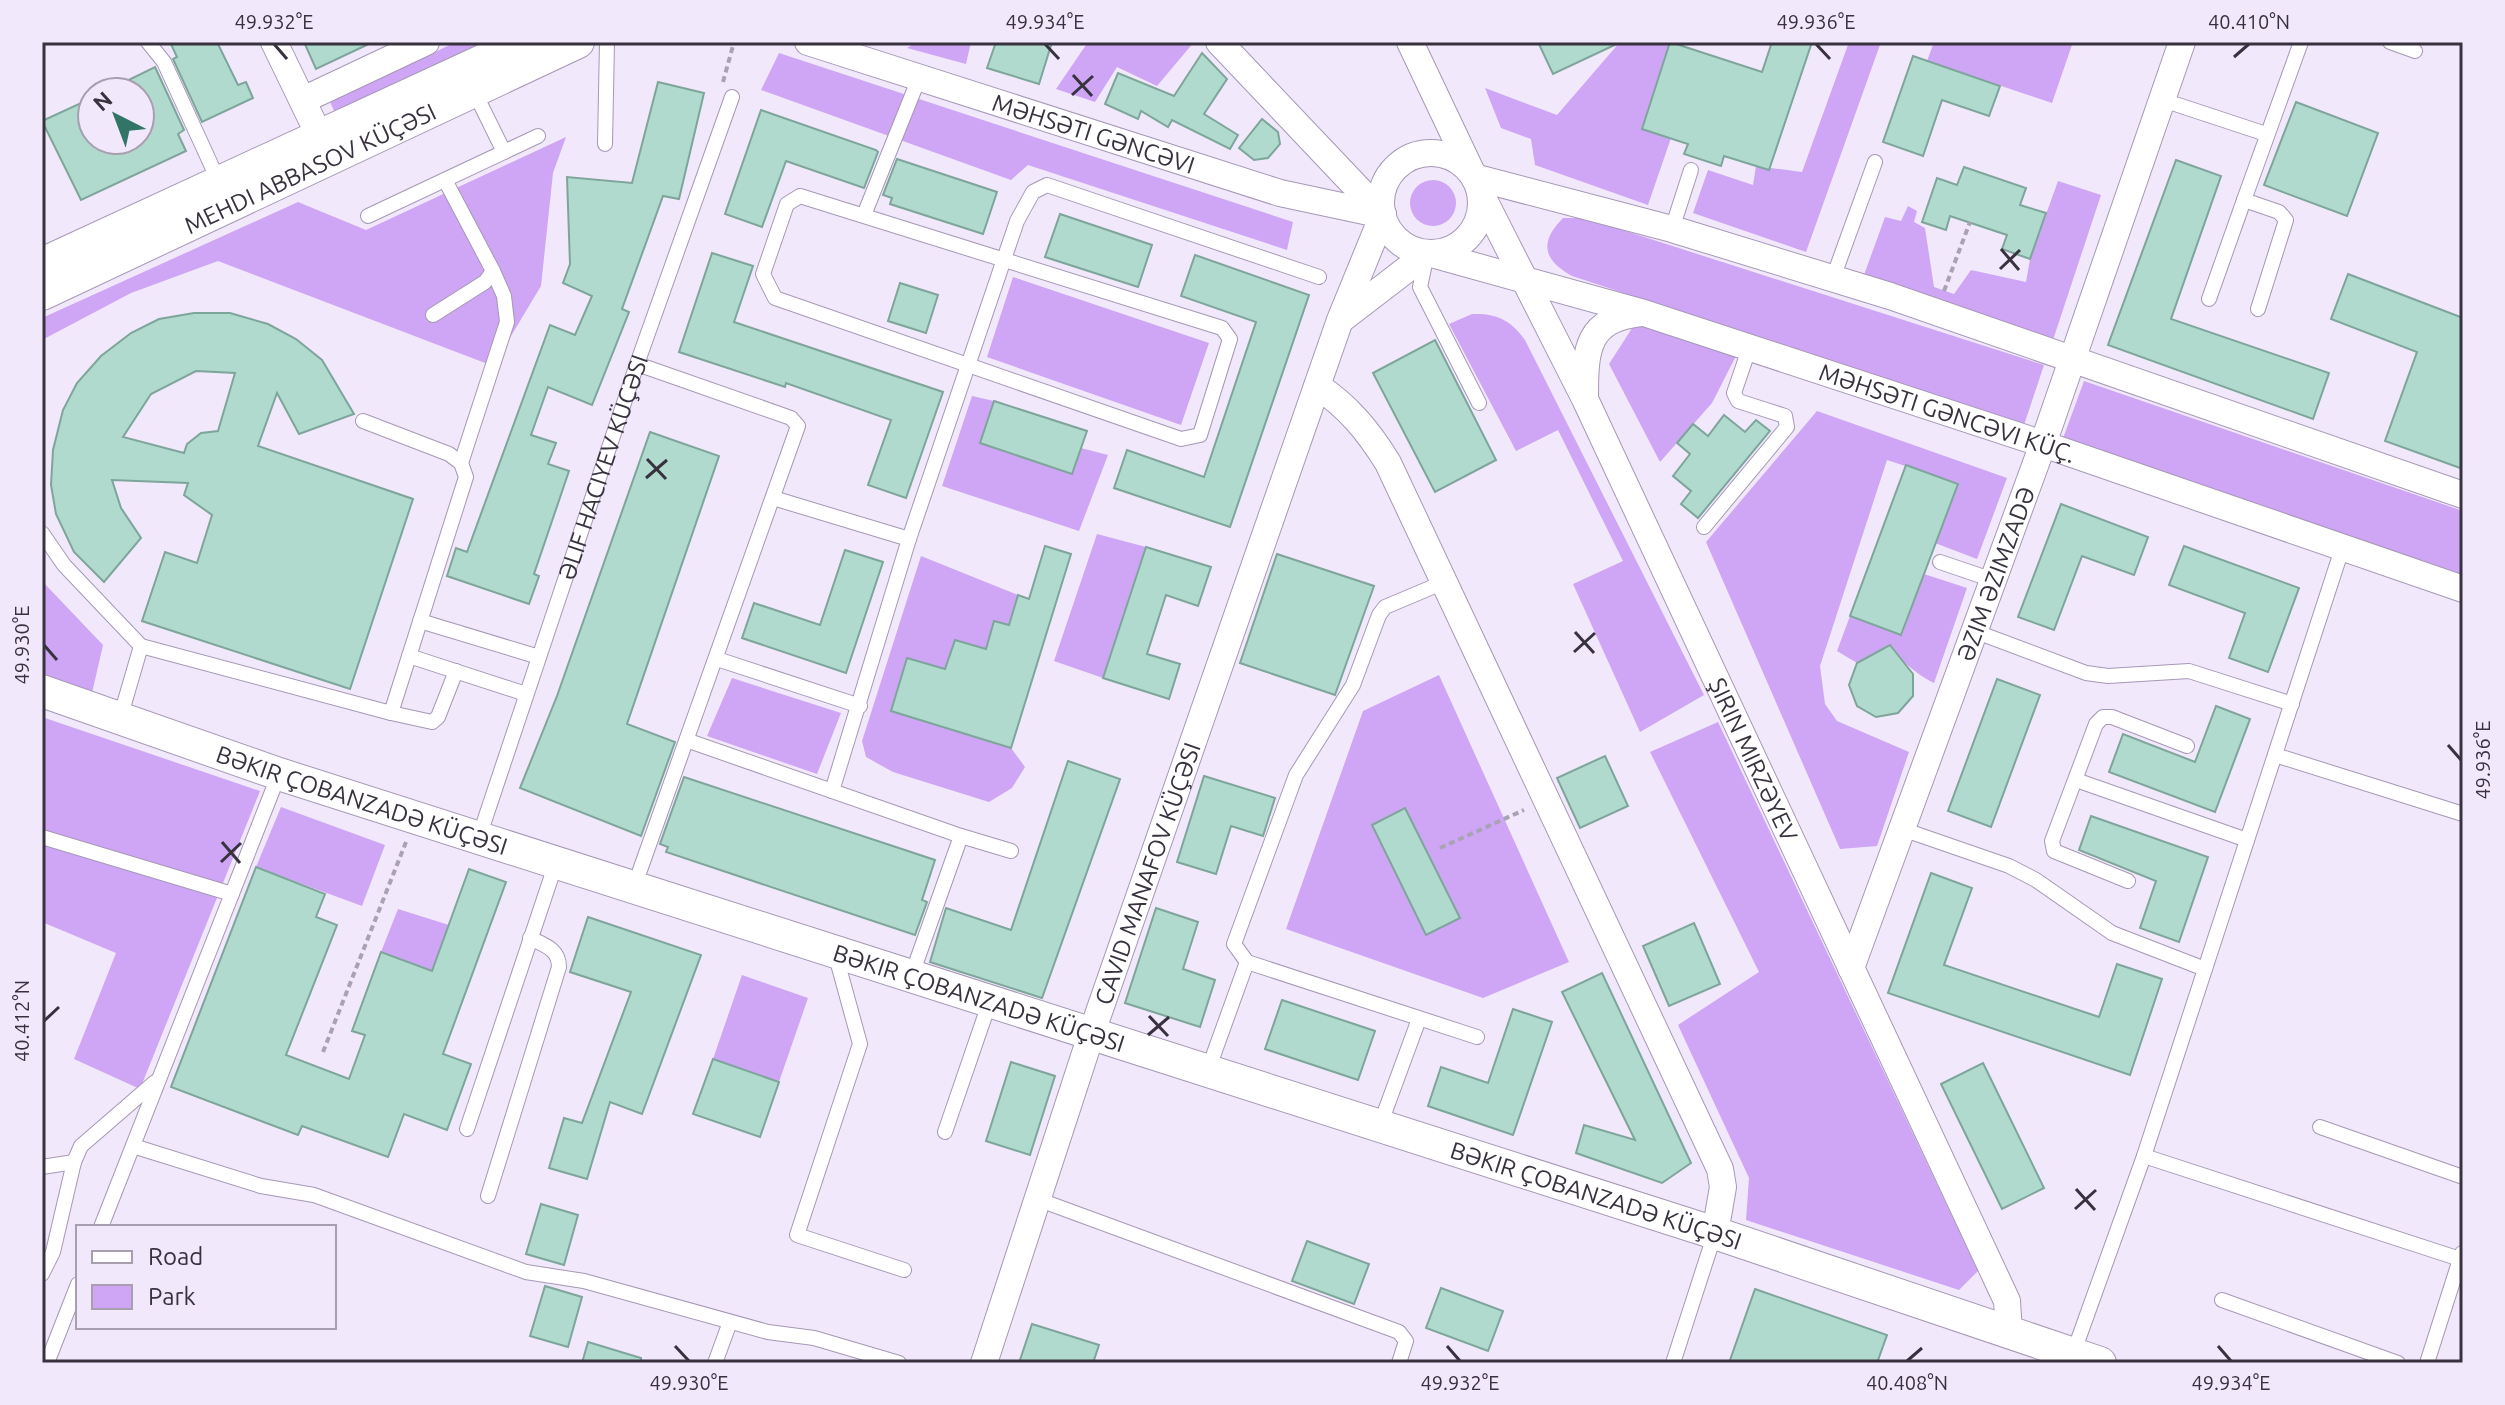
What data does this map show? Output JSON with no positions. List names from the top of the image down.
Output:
{
  "streets": {
    "street": [
      "MƏHSƏTI GƏNCƏVI",
      "MEHDI ABBASOV KÜÇƏSI",
      "MƏHSƏTI GƏNCƏVI KÜÇ.",
      "ƏZIM ƏZIMZADƏ",
      "ŞIRIN MIRZƏYEV",
      "BƏKIR ÇOBANZADƏ KÜÇƏSI",
      "CAVID MANAFOV KÜÇƏSI"
    ]
  },
  "crossings": [
    ["MƏHSƏTI GƏNCƏVI", "MƏHSƏTI GƏNCƏVI KÜÇ."],
    ["MƏHSƏTI GƏNCƏVI", "ŞIRIN MIRZƏYEV"],
    ["MƏHSƏTI GƏNCƏVI", "CAVID MANAFOV KÜÇƏSI"],
    ["MƏHSƏTI GƏNCƏVI KÜÇ.", "ƏZIM ƏZIMZADƏ"],
    ["MƏHSƏTI GƏNCƏVI KÜÇ.", "ŞIRIN MIRZƏYEV"],
    ["MƏHSƏTI GƏNCƏVI KÜÇ.", "CAVID MANAFOV KÜÇƏSI"],
    ["ƏZIM ƏZIMZADƏ", "ŞIRIN MIRZƏYEV"],
    ["ŞIRIN MIRZƏYEV", "BƏKIR ÇOBANZADƏ KÜÇƏSI"],
    ["ŞIRIN MIRZƏYEV", "CAVID MANAFOV KÜÇƏSI"],
    ["BƏKIR ÇOBANZADƏ KÜÇƏSI", "CAVID MANAFOV KÜÇƏSI"]
  ],
  "legend": ["Road", "Park"],
  "north": "top left",
  "coordinates": [
    "49.932°E",
    "49.934°E",
    "49.936°E",
    "40.410°N",
    "49.930°E",
    "40.412°N",
    "40.408°N"
  ]
}
